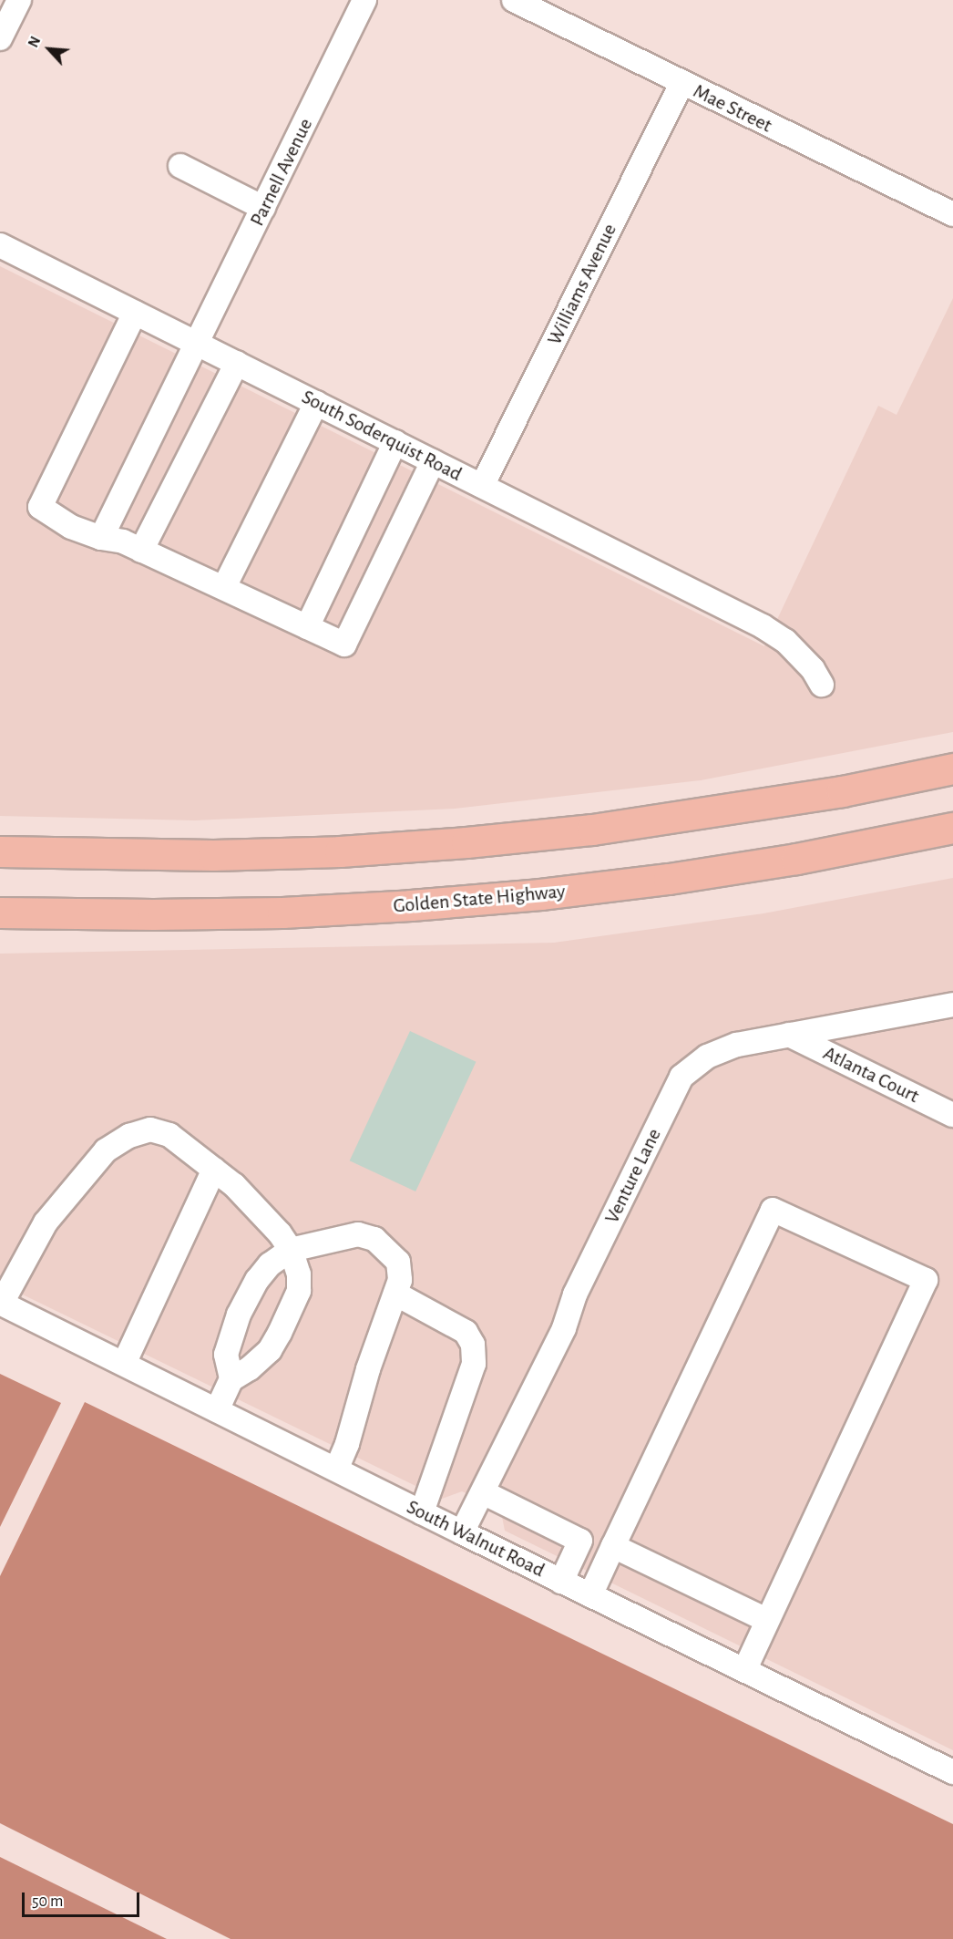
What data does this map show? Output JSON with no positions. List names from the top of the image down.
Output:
{
  "streets": {
    "highway": ["Golden State Highway"],
    "street": [
      "Mae Street",
      "Parnell Avenue",
      "Williams Avenue",
      "South Soderquist Road",
      "Atlanta Court",
      "Venture Lane",
      "South Walnut Road"
    ]
  },
  "crossings": [
    ["Mae Street", "Williams Avenue"],
    ["Parnell Avenue", "South Soderquist Road"],
    ["Williams Avenue", "South Soderquist Road"],
    ["Atlanta Court", "Venture Lane"],
    ["Venture Lane", "South Walnut Road"]
  ],
  "scale_bar": "50 m",
  "north": "top left"
}
